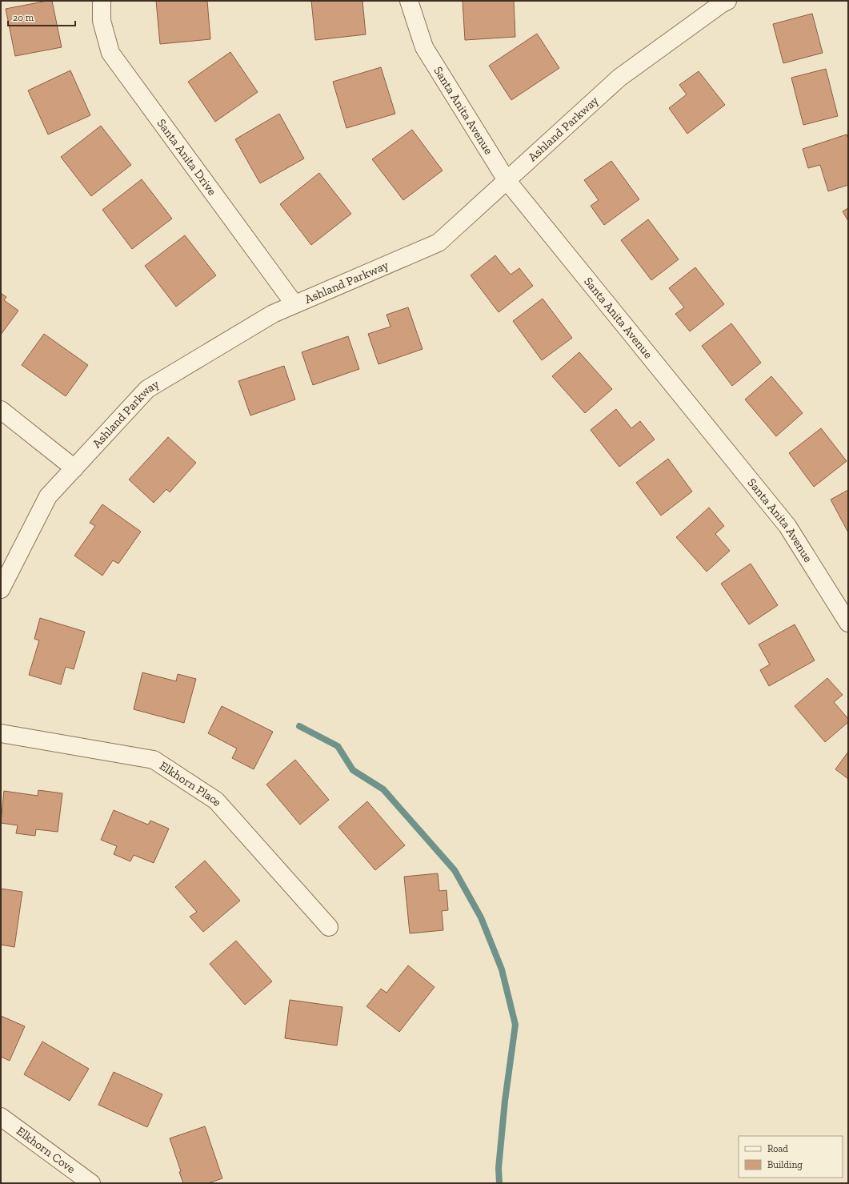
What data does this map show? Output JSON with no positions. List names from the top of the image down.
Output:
{
  "streets": {
    "street": [
      "Santa Anita Avenue",
      "Ashland Parkway",
      "Santa Anita Drive",
      "Elkhorn Place",
      "Elkhorn Cove"
    ]
  },
  "crossings": [
    ["Santa Anita Avenue", "Ashland Parkway"],
    ["Ashland Parkway", "Santa Anita Drive"]
  ],
  "legend": ["Road", "Building"],
  "scale_bar": "20 m"
}
